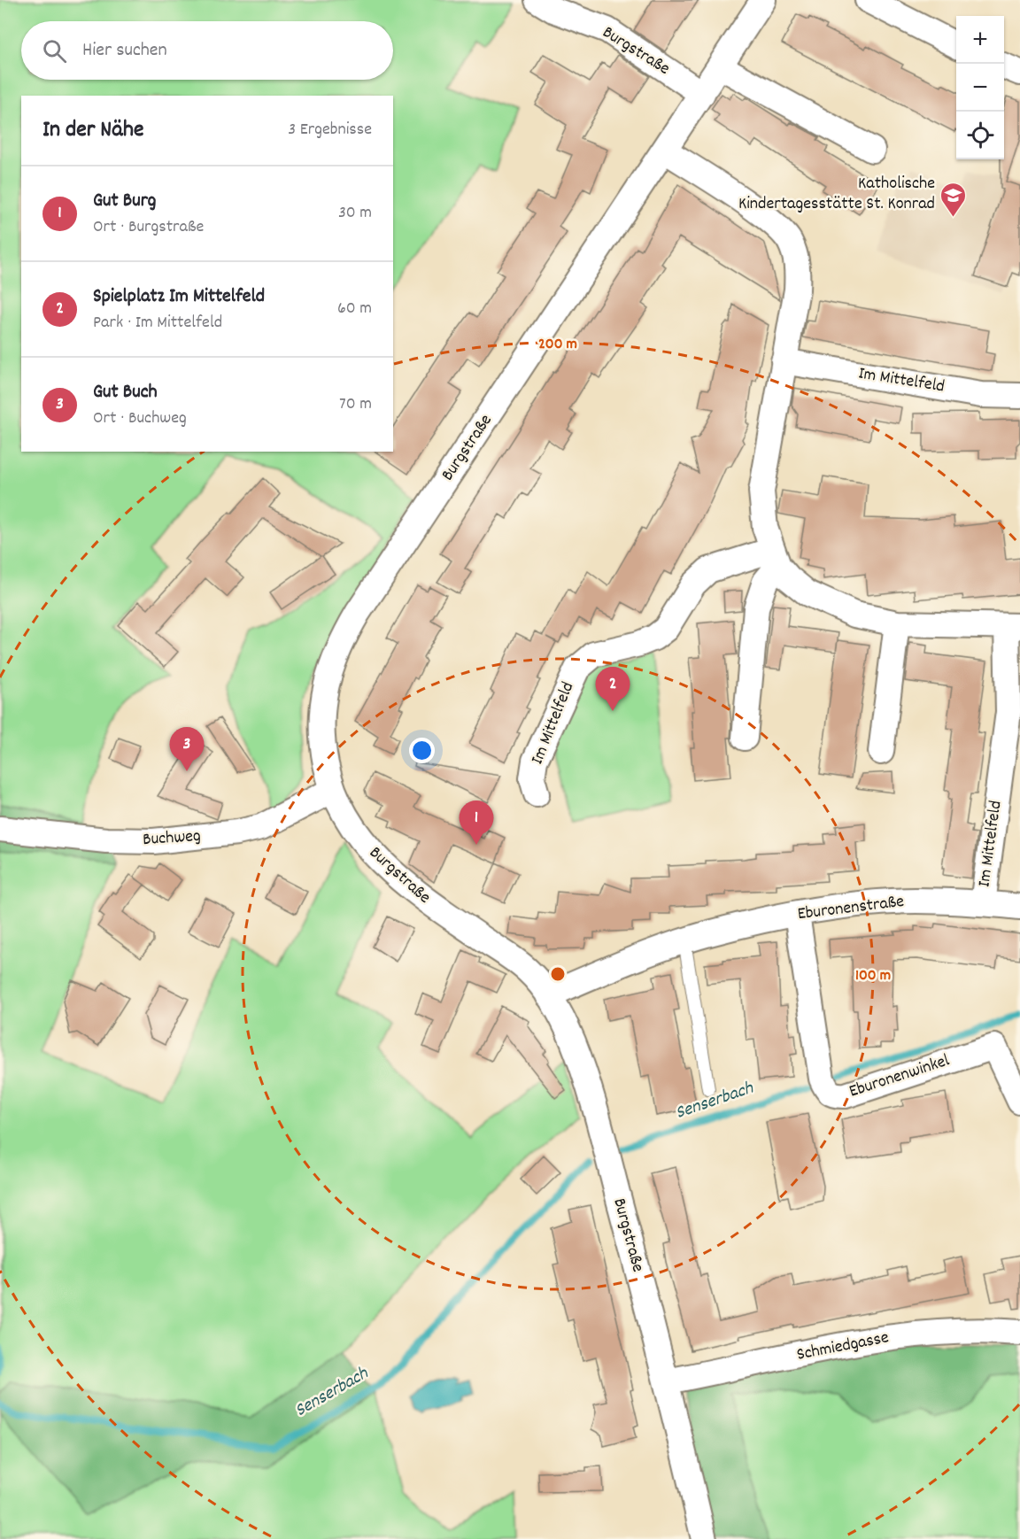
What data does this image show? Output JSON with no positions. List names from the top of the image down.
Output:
{
  "streets": {
    "street": [
      "Burgstraße",
      "Im Mittelfeld",
      "Buchweg",
      "Eburonenstraße",
      "Eburonenwinkel",
      "Schmiedgasse"
    ]
  },
  "crossings": [
    ["Burgstraße", "Im Mittelfeld"],
    ["Burgstraße", "Buchweg"],
    ["Burgstraße", "Eburonenstraße"],
    ["Burgstraße", "Schmiedgasse"],
    ["Im Mittelfeld", "Eburonenstraße"],
    ["Eburonenstraße", "Eburonenwinkel"]
  ],
  "water": ["Senserbach"],
  "places": {
    "school or university": ["Katholische Kindertagesstätte St. Konrad"]
  },
  "page": {
    "map_buttons": ["+", "−"],
    "search": "Hier suchen",
    "heading": ["In der Nähe", "3 Ergebnisse"],
    "list": [
      {
        "mark": "1",
        "name": "Gut Burg",
        "note": "Ort · Burgstraße",
        "value": "30 m"
      },
      {
        "mark": "2",
        "name": "Spielplatz Im Mittelfeld",
        "note": "Park · Im Mittelfeld",
        "value": "60 m"
      },
      {
        "mark": "3",
        "name": "Gut Buch",
        "note": "Ort · Buchweg",
        "value": "70 m"
      }
    ],
    "pins": ["2", "3", "1"]
  },
  "rings": ["200 m", "100 m"]
}
